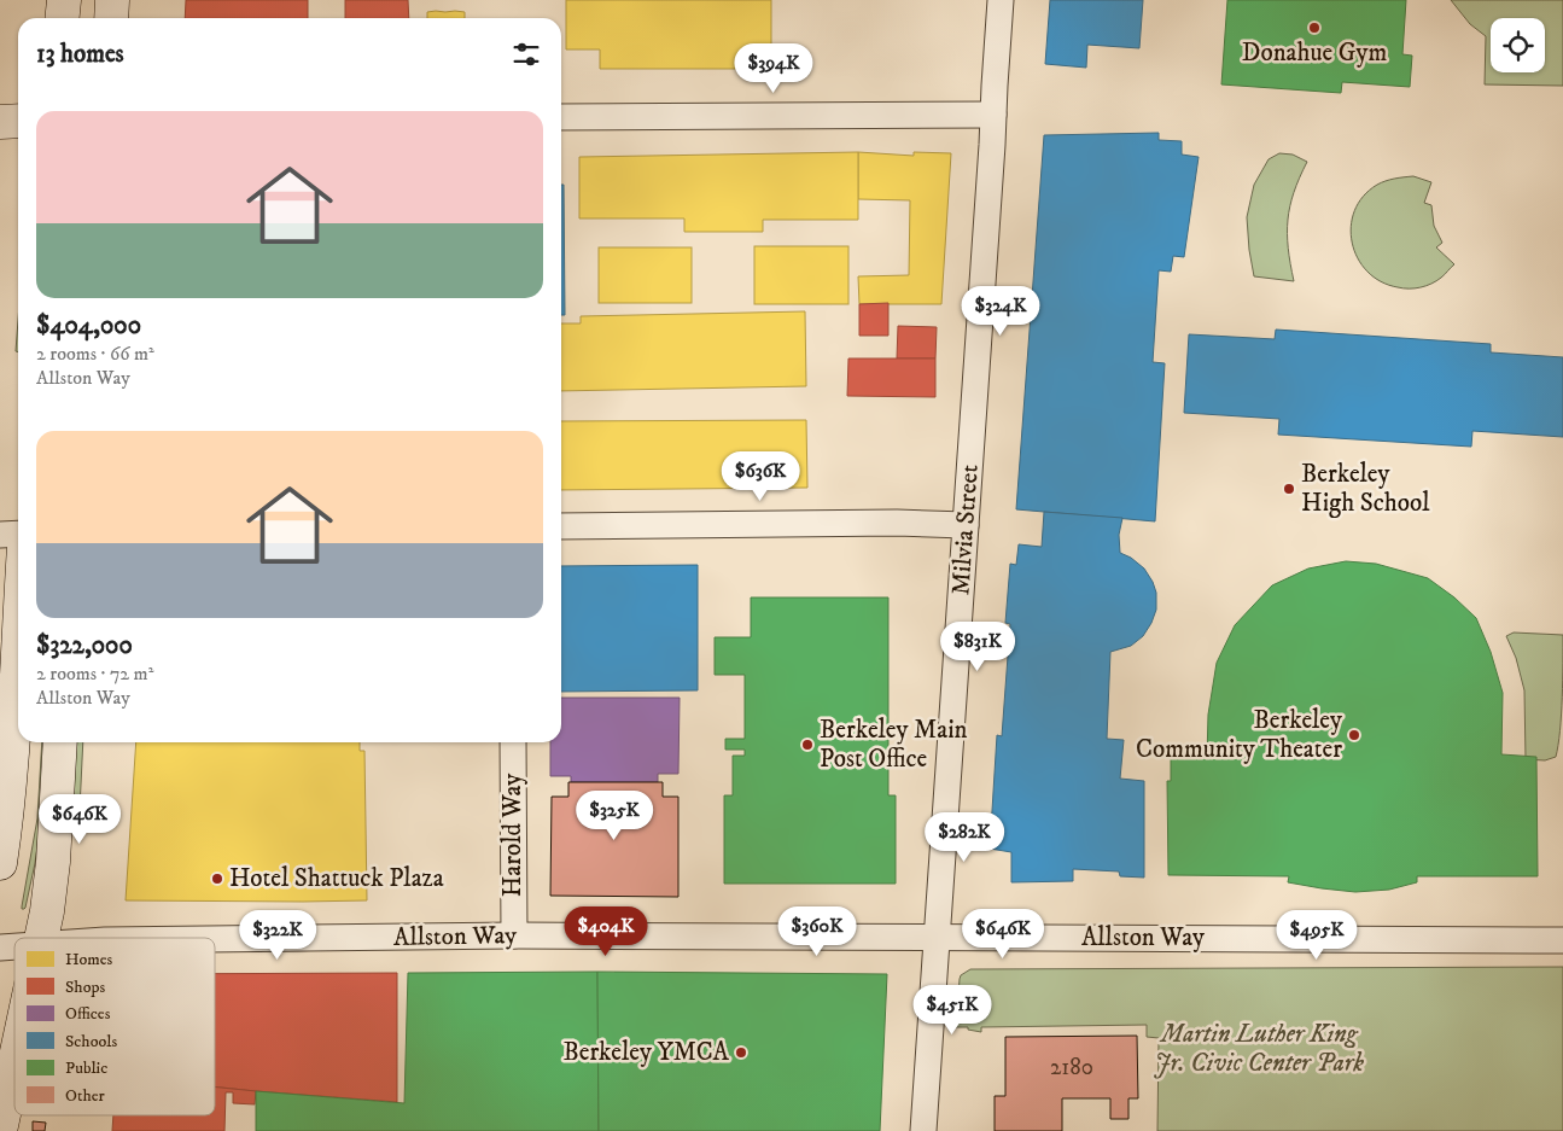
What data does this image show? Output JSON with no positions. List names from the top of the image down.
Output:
{
  "streets": {
    "street": ["Milvia Street", "Harold Way", "Allston Way"]
  },
  "crossings": [
    ["Milvia Street", "Allston Way"],
    ["Harold Way", "Allston Way"]
  ],
  "parks": ["Martin Luther King Jr. Civic Center Park"],
  "places": [
    "Donahue Gym",
    "Berkeley High School",
    "Berkeley Community Theater",
    "Berkeley Main Post Office",
    "Hotel Shattuck Plaza",
    "Berkeley YMCA"
  ],
  "house_numbers": ["2180"],
  "legend": [
    "Homes",
    "Shops",
    "Offices",
    "Schools",
    "Public",
    "Other"
  ],
  "page": {
    "heading": "13 homes",
    "price": [
      "$394K",
      "$324K",
      "$636K",
      "$831K",
      "$325K",
      "$646K",
      "$282K",
      "$404K",
      "$360K",
      "$646K",
      "$322K",
      "$495K",
      "$451K"
    ],
    "list": [
      {
        "name": "$404,000",
        "note": "2 rooms · 66 m² · Allston Way"
      },
      {
        "name": "$322,000",
        "note": "2 rooms · 72 m² · Allston Way"
      }
    ]
  }
}
